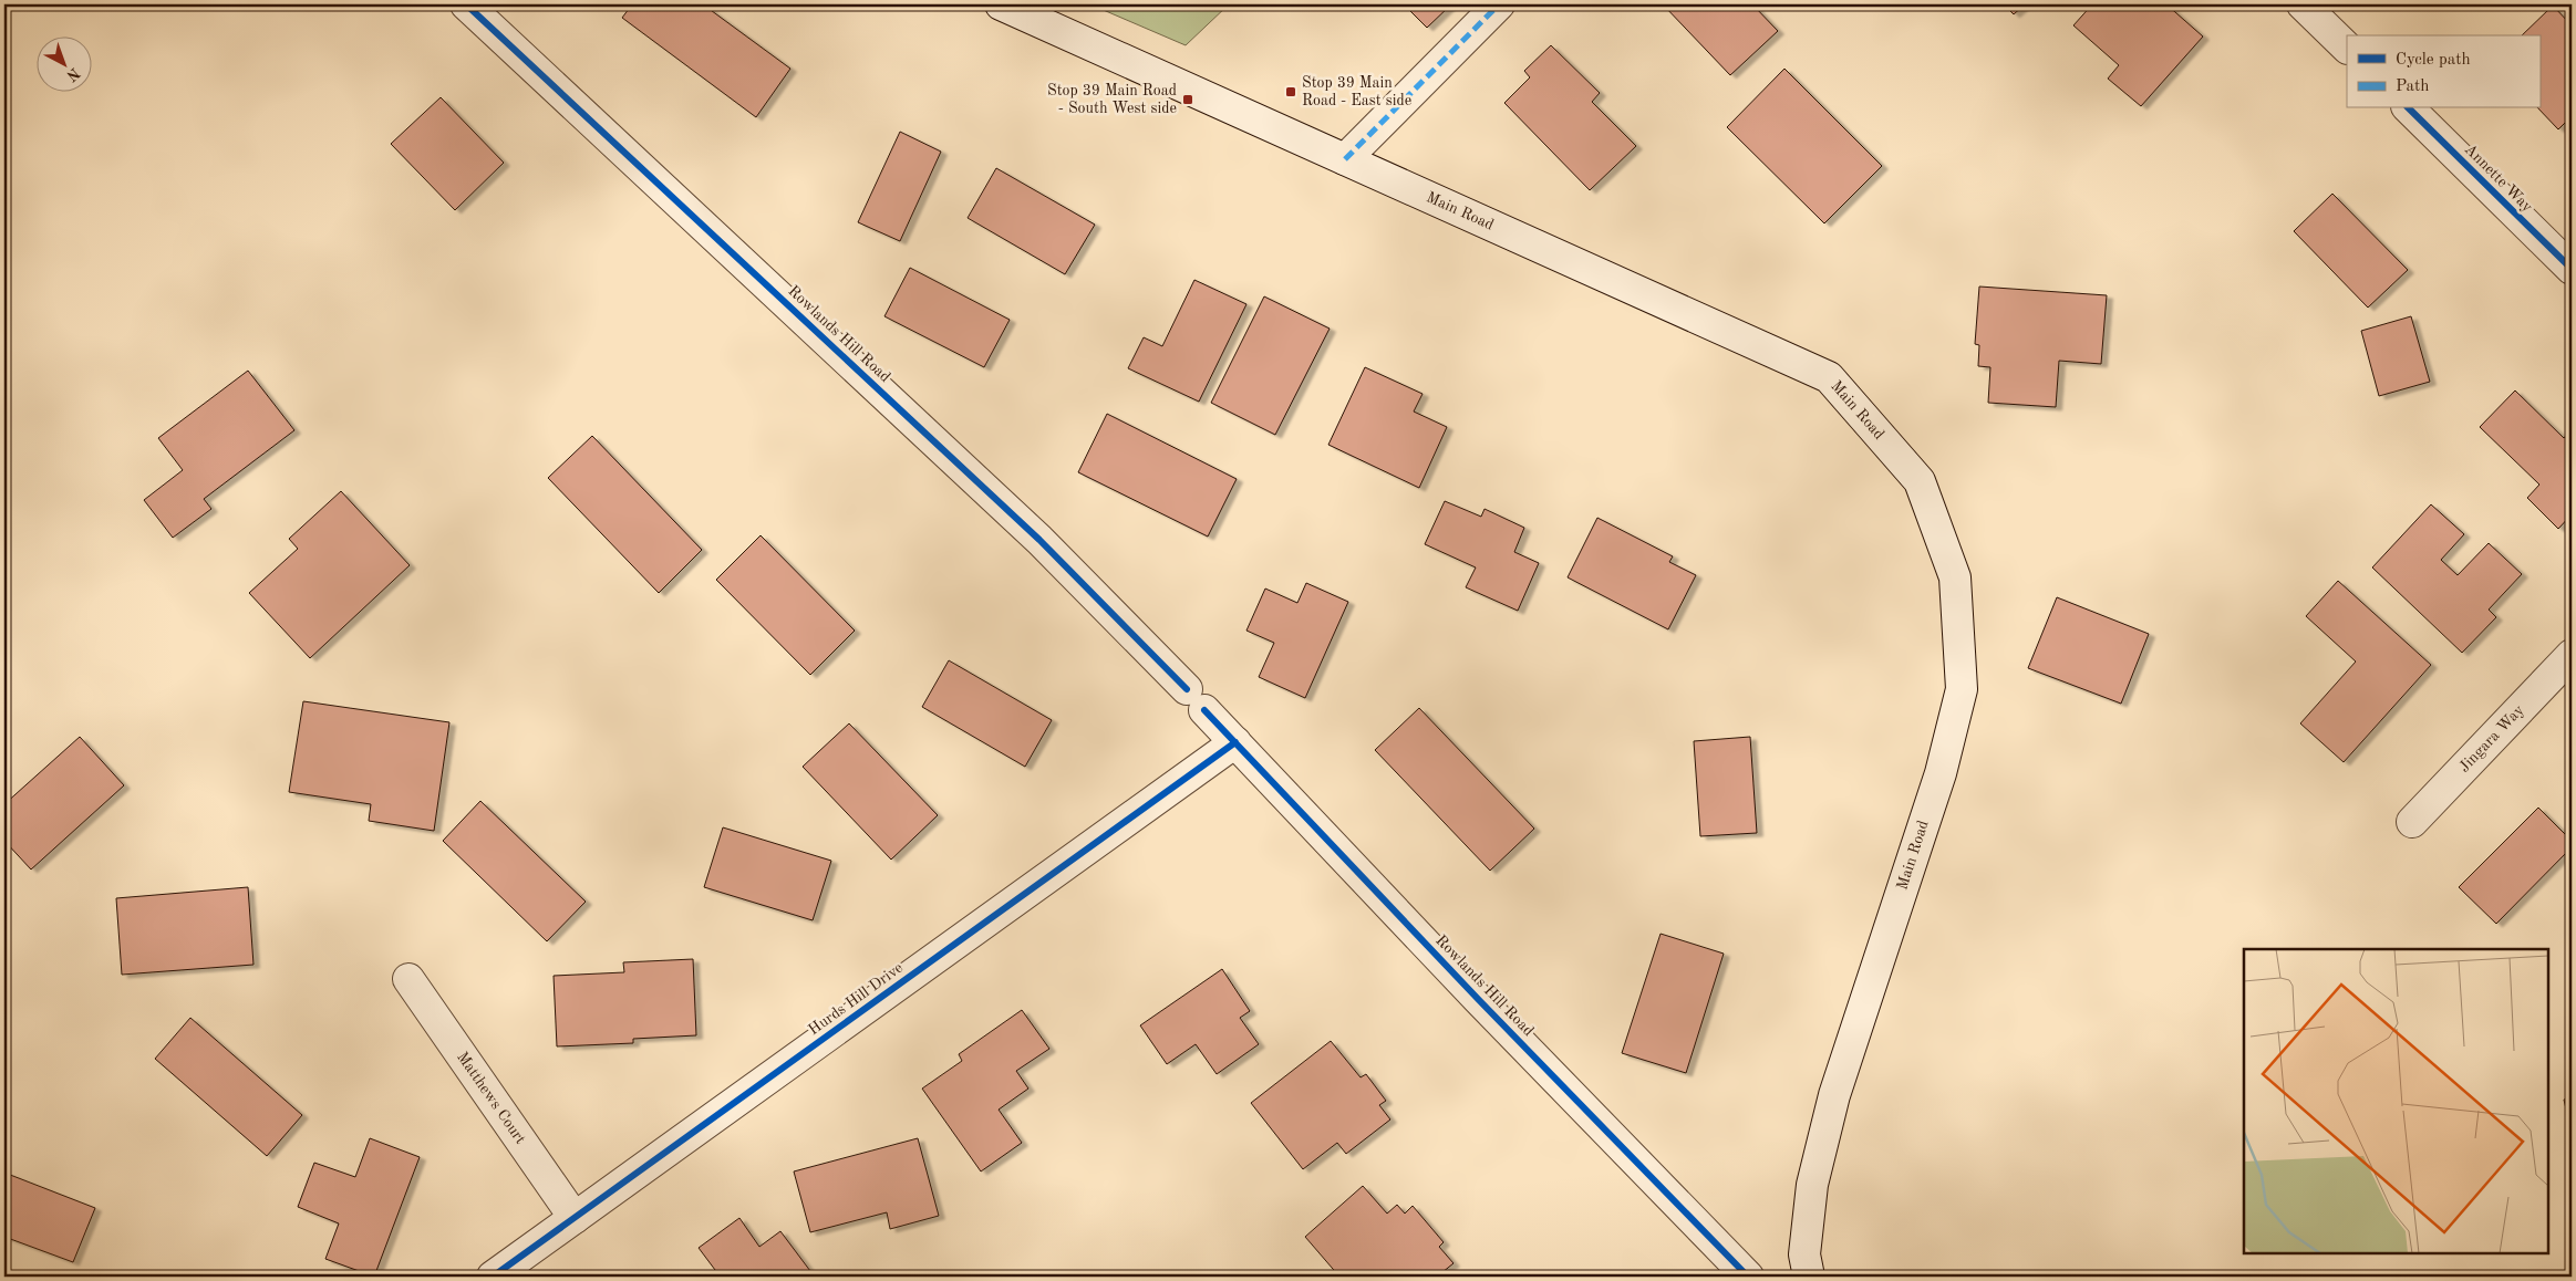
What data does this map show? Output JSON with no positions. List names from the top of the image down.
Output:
{
  "streets": {
    "street": [
      "Annette Way",
      "Main Road",
      "Rowlands Hill Road",
      "Jingara Way",
      "Hurds Hill Drive",
      "Matthews Court"
    ]
  },
  "crossings": [
    ["Rowlands Hill Road", "Hurds Hill Drive"],
    ["Hurds Hill Drive", "Matthews Court"]
  ],
  "places": {
    "transit": ["Stop 39 Main Road - East side", "Stop 39 Main Road - South West side"]
  },
  "legend": ["Cycle path", "Path"],
  "north": "bottom right"
}
